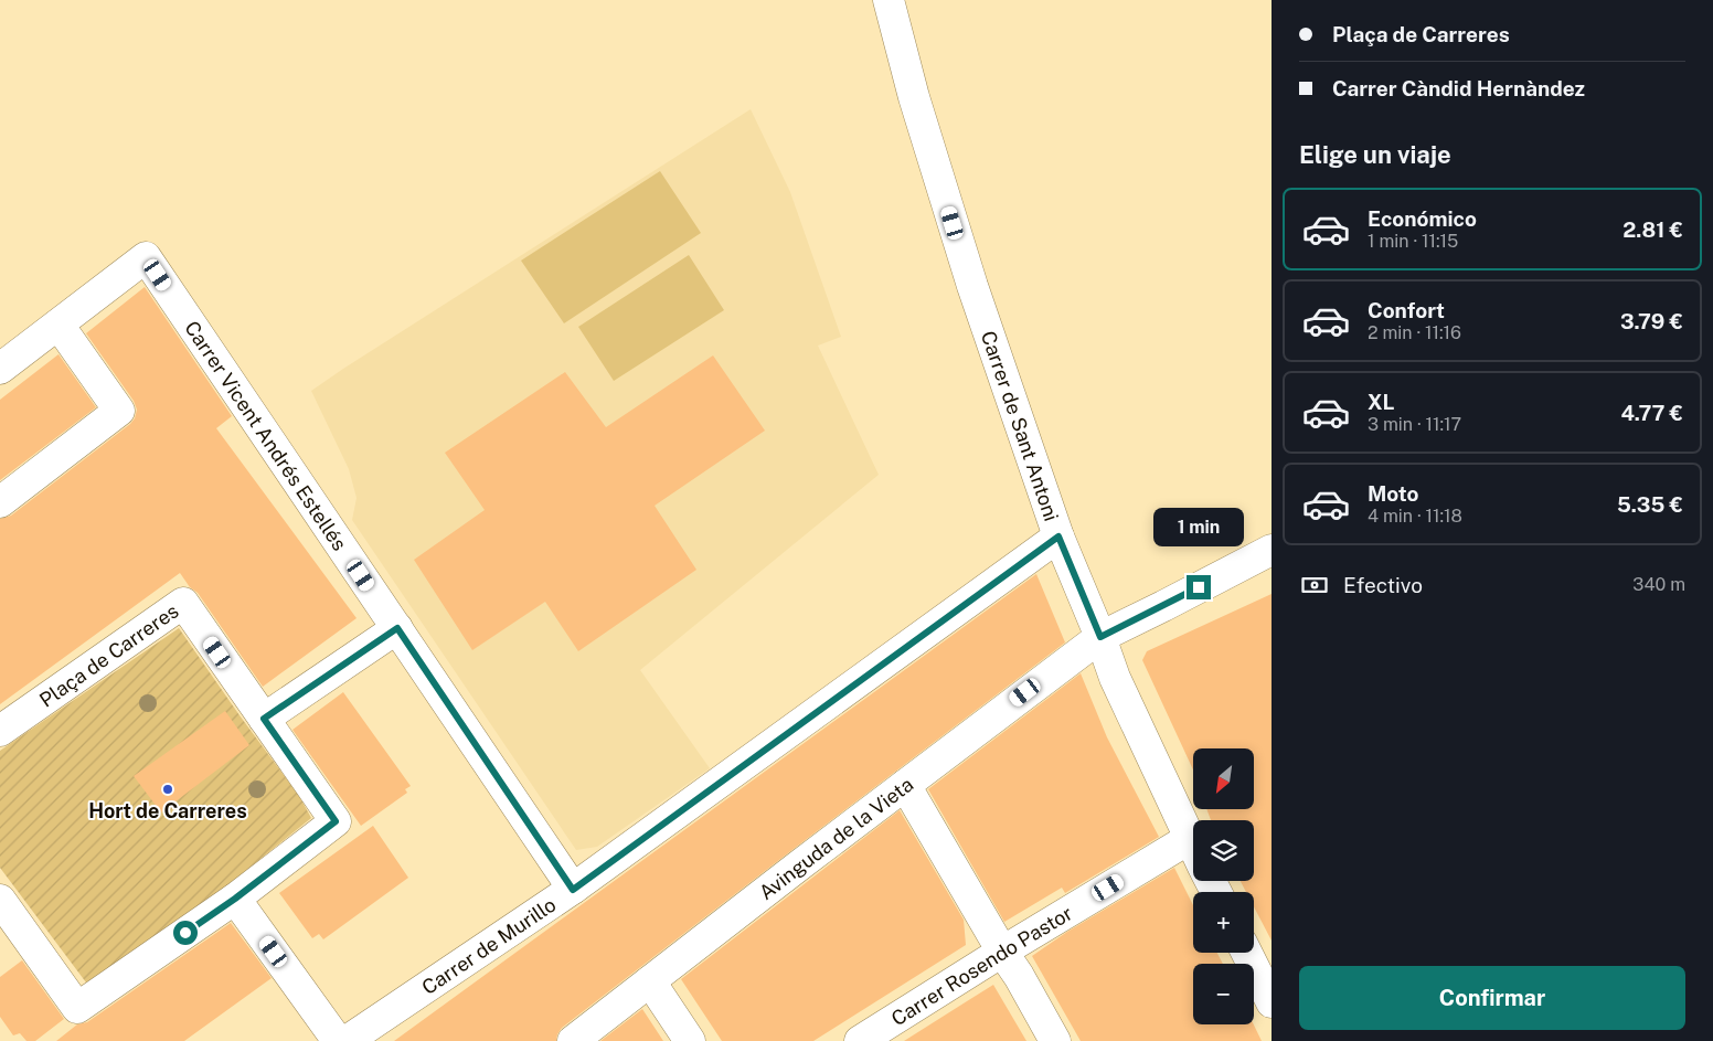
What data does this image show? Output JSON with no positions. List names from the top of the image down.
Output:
{
  "streets": {
    "street": [
      "Carrer de Sant Antoni",
      "Carrer Vicent Andrés Estellés",
      "Plaça de Carreres",
      "Avinguda de la Vieta",
      "Carrer de Murillo",
      "Carrer Rosendo Pastor"
    ]
  },
  "crossings": [
    ["Carrer de Sant Antoni", "Avinguda de la Vieta"],
    ["Carrer de Sant Antoni", "Carrer de Murillo"],
    ["Carrer de Sant Antoni", "Carrer Rosendo Pastor"],
    ["Carrer Vicent Andrés Estellés", "Carrer de Murillo"]
  ],
  "places": ["Hort de Carreres"],
  "north": "bottom left",
  "page": {
    "banner": ["Plaça de Carreres", "Carrer Càndid Hernàndez"],
    "heading": "Elige un viaje",
    "list": [
      {
        "name": "Económico",
        "note": "1 min · 11:15",
        "value": "2.81 €"
      },
      {
        "name": "Confort",
        "note": "2 min · 11:16",
        "value": "3.79 €"
      },
      {
        "name": "XL",
        "note": "3 min · 11:17",
        "value": "4.77 €"
      },
      {
        "name": "Moto",
        "note": "4 min · 11:18",
        "value": "5.35 €"
      }
    ],
    "bubble": "1 min",
    "pay": ["Efectivo", "340 m"],
    "map_buttons": ["+", "−"],
    "buttons": "Confirmar"
  }
}
